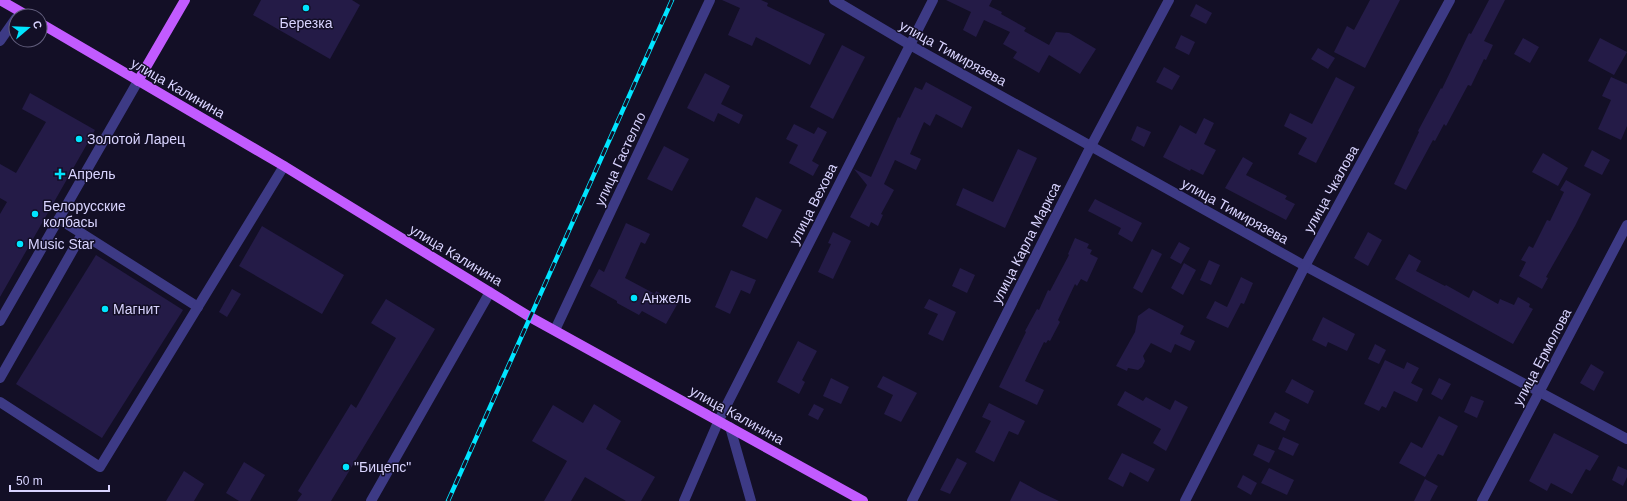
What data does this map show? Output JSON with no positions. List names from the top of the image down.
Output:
{
  "streets": {
    "main road": ["улица Калинина"],
    "street": [
      "улица Тимирязева",
      "улица Гастелло",
      "улица Чкалова",
      "улица Вехова",
      "улица Карла Маркса",
      "улица Ермолова"
    ]
  },
  "crossings": [
    ["улица Тимирязева", "улица Чкалова"],
    ["улица Тимирязева", "улица Вехова"],
    ["улица Тимирязева", "улица Карла Маркса"],
    ["улица Тимирязева", "улица Ермолова"],
    ["улица Калинина", "улица Гастелло"],
    ["улица Калинина", "улица Вехова"]
  ],
  "places": {
    "other": [
      "Березка",
      "Золотой Ларец",
      "Белорусские колбасы",
      "Music Star",
      "Анжель",
      "Магнит",
      "\"Бицепс\""
    ],
    "health": ["Апрель"]
  },
  "scale_bar": "50 m",
  "north": "right"
}
